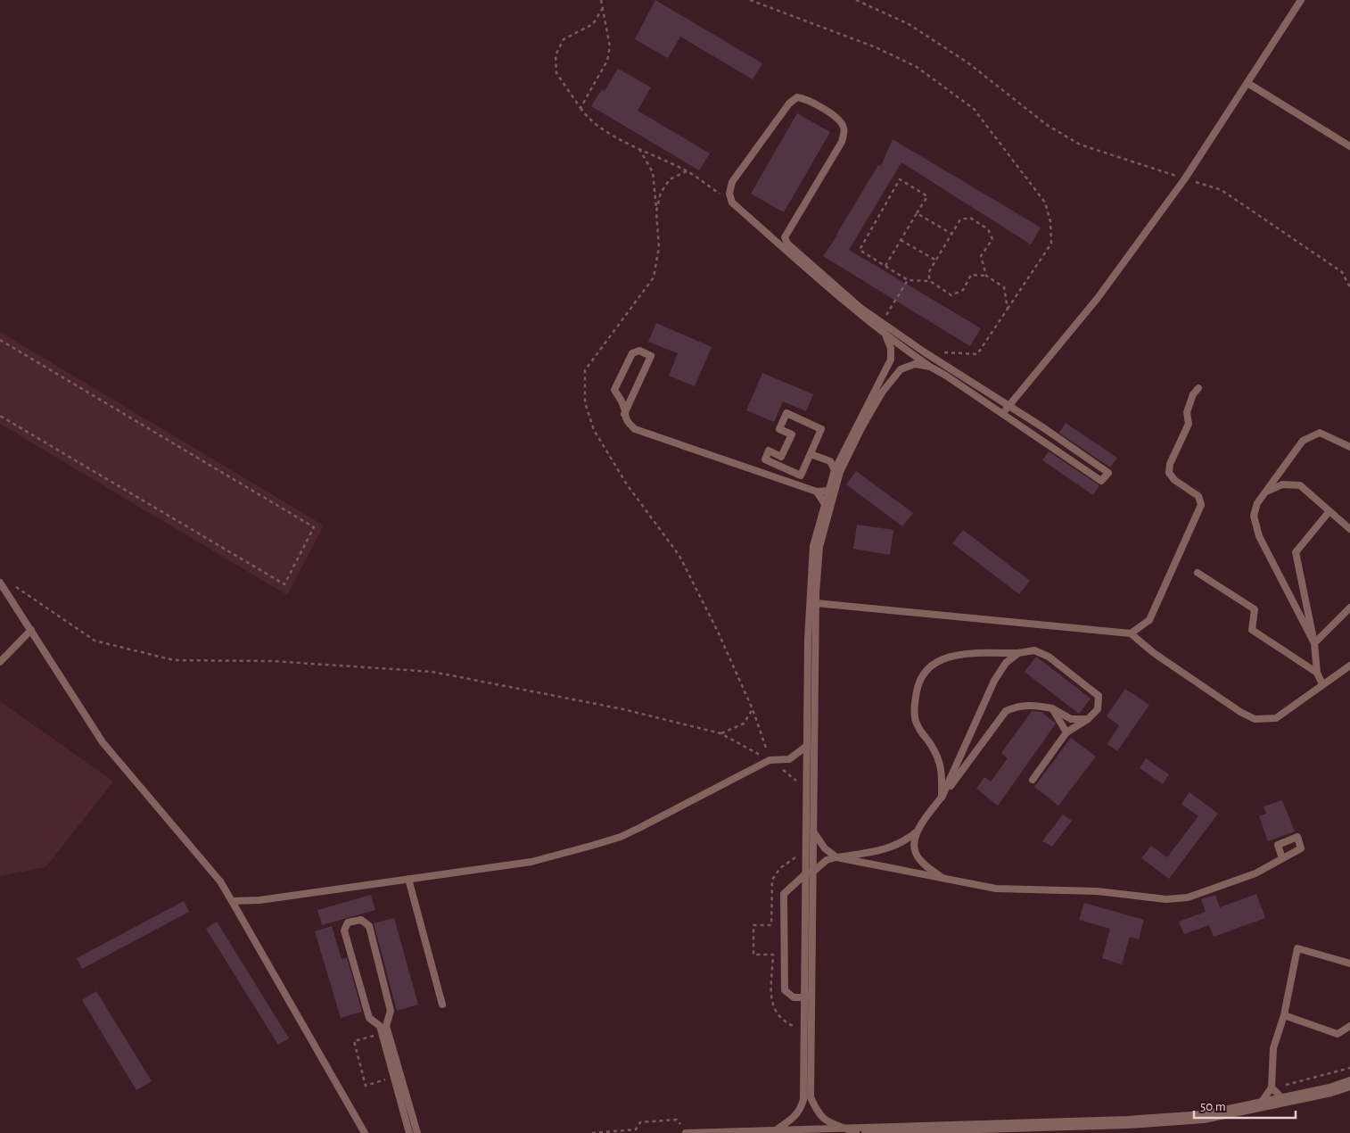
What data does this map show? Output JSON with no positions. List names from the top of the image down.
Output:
{
  "scale_bar": "50 m"
}
